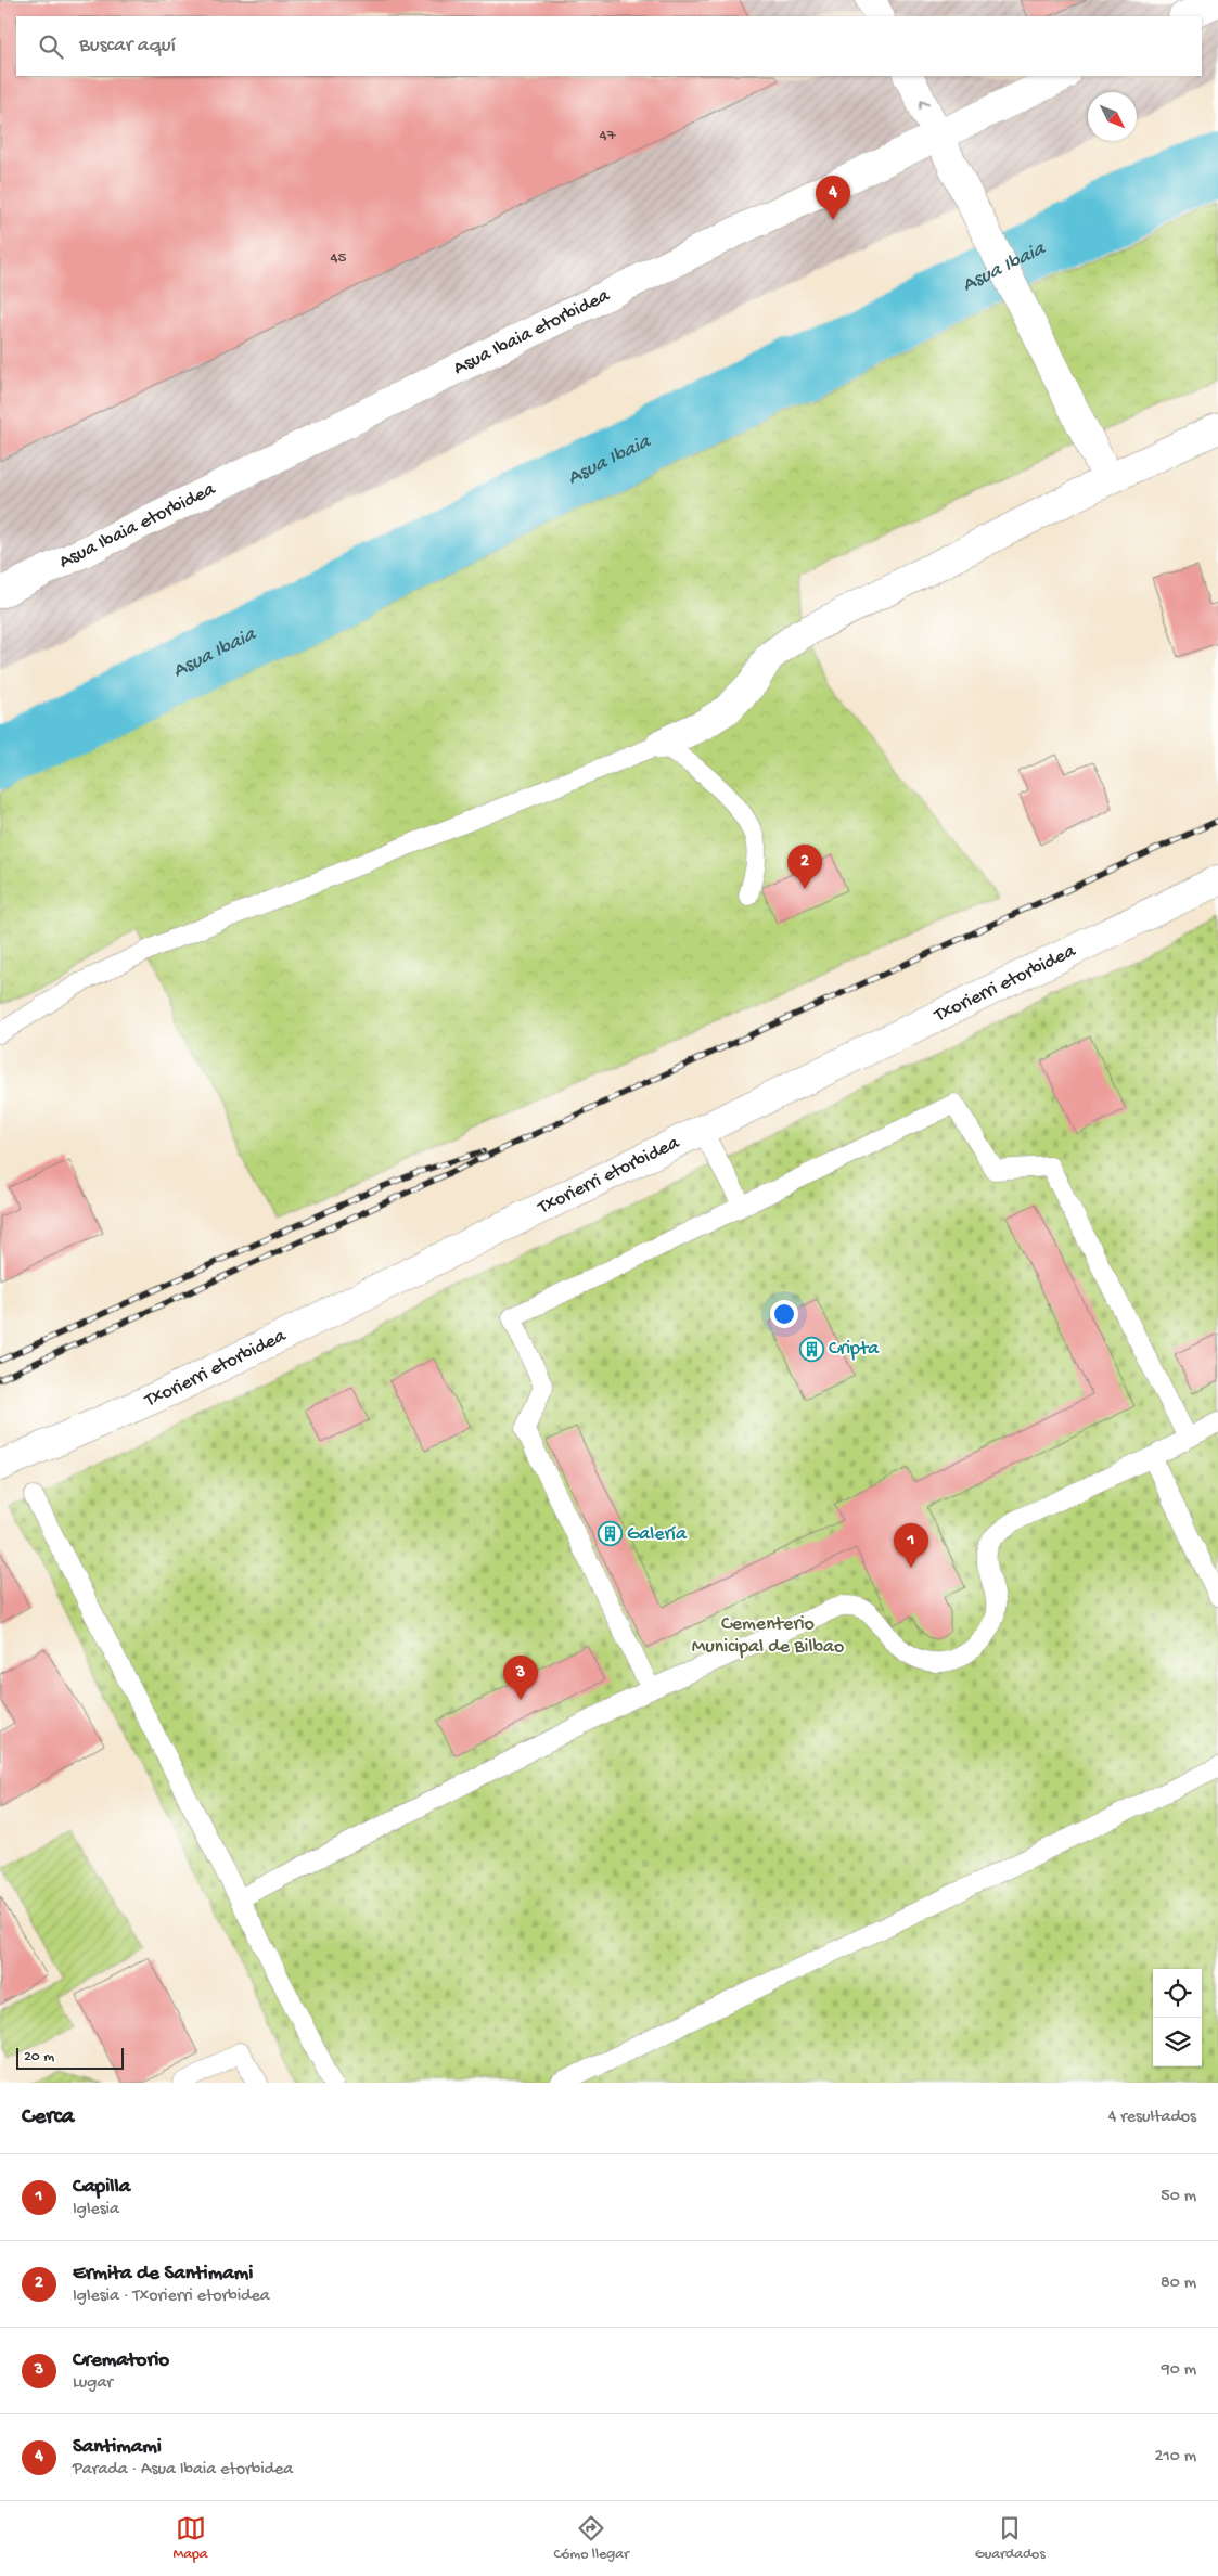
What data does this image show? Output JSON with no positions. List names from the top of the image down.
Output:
{
  "streets": {
    "street": ["Asua Ibaia etorbidea", "Txorierri etorbidea"]
  },
  "water": ["Asua Ibaia"],
  "parks": ["Cementerio Municipal de Bilbao"],
  "places": {
    "building": ["Cripta", "Galería"]
  },
  "house_numbers": ["47", "45"],
  "scale_bar": "20 m",
  "north": "bottom right",
  "page": {
    "search": "Buscar aquí",
    "pins": [
      "4",
      "2",
      "1",
      "3"
    ],
    "scale": "20 m",
    "heading": ["Cerca", "4 resultados"],
    "list": [
      {
        "mark": "1",
        "name": "Capilla",
        "note": "Iglesia",
        "value": "50 m"
      },
      {
        "mark": "2",
        "name": "Ermita de Santimami",
        "note": "Iglesia · Txorierri etorbidea",
        "value": "80 m"
      },
      {
        "mark": "3",
        "name": "Crematorio",
        "note": "Lugar",
        "value": "90 m"
      },
      {
        "mark": "4",
        "name": "Santimami",
        "note": "Parada · Asua Ibaia etorbidea",
        "value": "210 m"
      }
    ],
    "nav": ["Mapa", "Cómo llegar", "Guardados"]
  }
}
